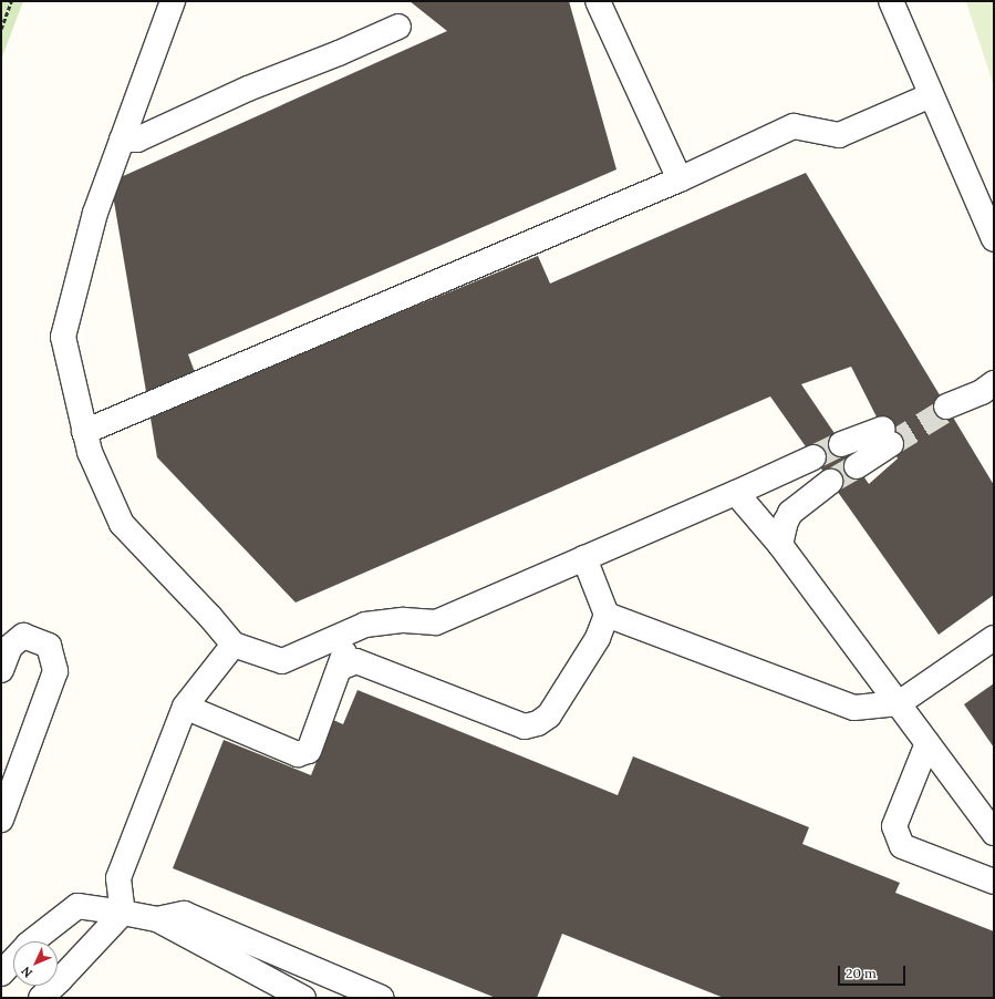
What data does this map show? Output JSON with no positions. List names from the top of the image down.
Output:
{
  "scale_bar": "20 m",
  "north": "bottom left"
}
